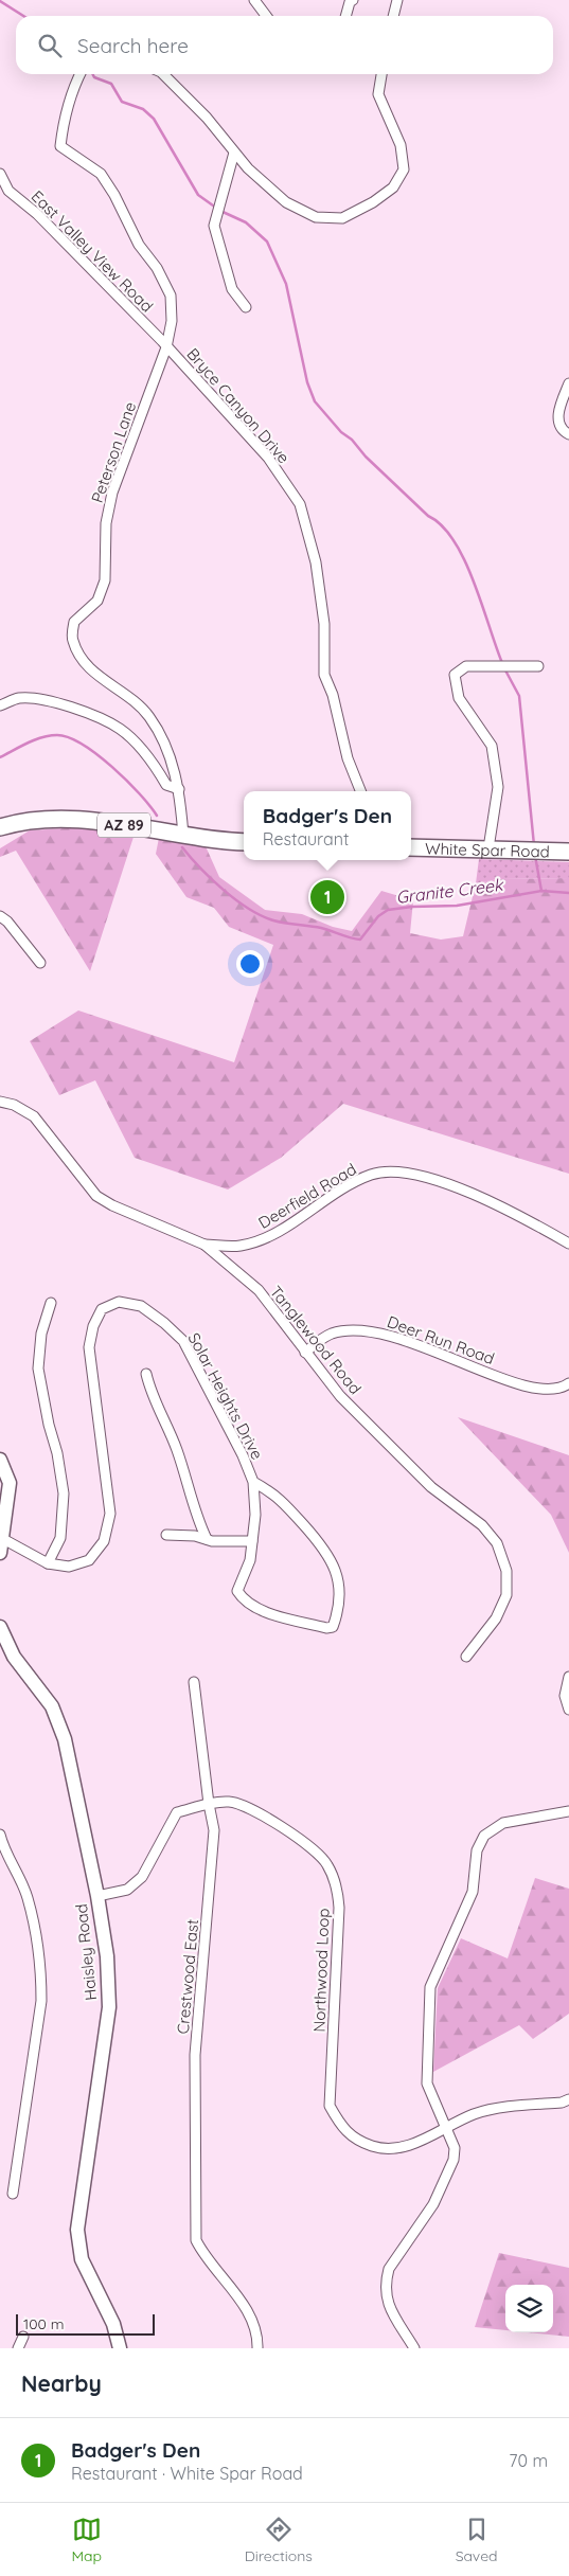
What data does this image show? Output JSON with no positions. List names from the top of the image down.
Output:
{
  "streets": {
    "main road": ["AZ 89", "White Spar Road"],
    "street": [
      "East Valley View Road",
      "Bryce Canyon Drive",
      "Peterson Lane",
      "Deerfield Road",
      "Tanglewood Road",
      "Deer Run Road",
      "Solar Heights Drive",
      "Haisley Road",
      "Northwood Loop",
      "Crestwood East"
    ]
  },
  "crossings": [
    ["East Valley View Road", "Bryce Canyon Drive"],
    ["East Valley View Road", "Peterson Lane"],
    ["Bryce Canyon Drive", "Peterson Lane"],
    ["Peterson Lane", "AZ 89"],
    ["Deerfield Road", "Tanglewood Road"],
    ["Tanglewood Road", "Deer Run Road"],
    ["Haisley Road", "Northwood Loop"],
    ["Northwood Loop", "Crestwood East"]
  ],
  "water": ["Granite Creek"],
  "scale_bar": "100 m",
  "page": {
    "search": "Search here",
    "popup": ["Badger's Den", "Restaurant"],
    "pins": "1",
    "scale": "100 m",
    "heading": "Nearby",
    "list": [
      {
        "mark": "1",
        "name": "Badger's Den",
        "note": "Restaurant · White Spar Road",
        "value": "70 m"
      }
    ],
    "nav": ["Map", "Directions", "Saved"]
  }
}
